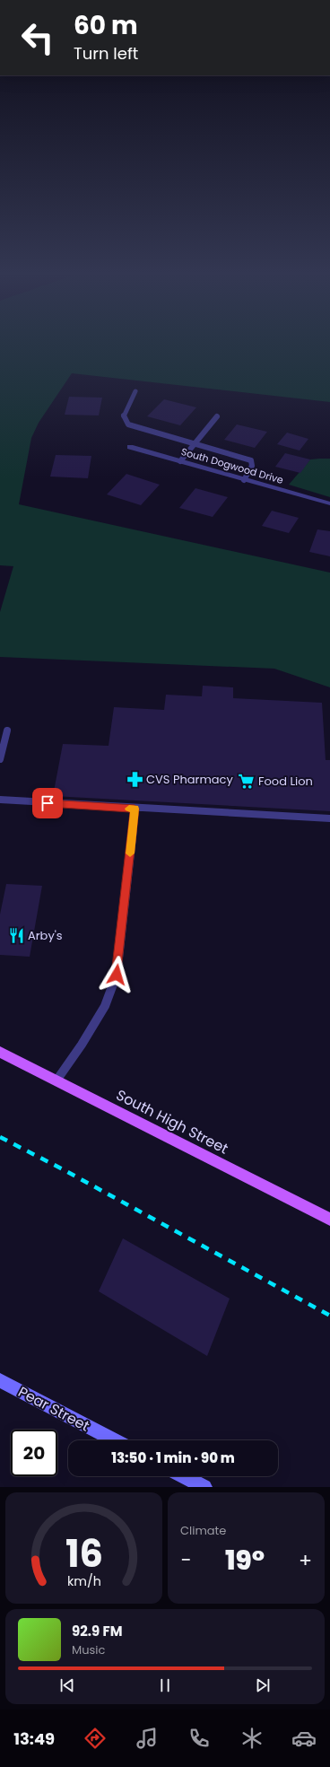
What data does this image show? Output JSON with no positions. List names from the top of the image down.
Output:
{
  "streets": {
    "main road": ["South High Street"],
    "street": ["South Dogwood Drive", "Pear Street"]
  },
  "places": {
    "pharmacy": ["CVS Pharmacy"],
    "supermarket": ["Food Lion"],
    "restaurant": ["Arby's"]
  },
  "page": {
    "turn": ["60 m", "Turn left"],
    "limit": "20",
    "trip": "13:50 · 1 min · 90 m",
    "tile": "Climate",
    "heat": ["−", "19°", "+"],
    "song": ["92.9 FM", "Music"],
    "tabs": "13:49",
    "gauge": ["16", "km/h"]
  }
}
